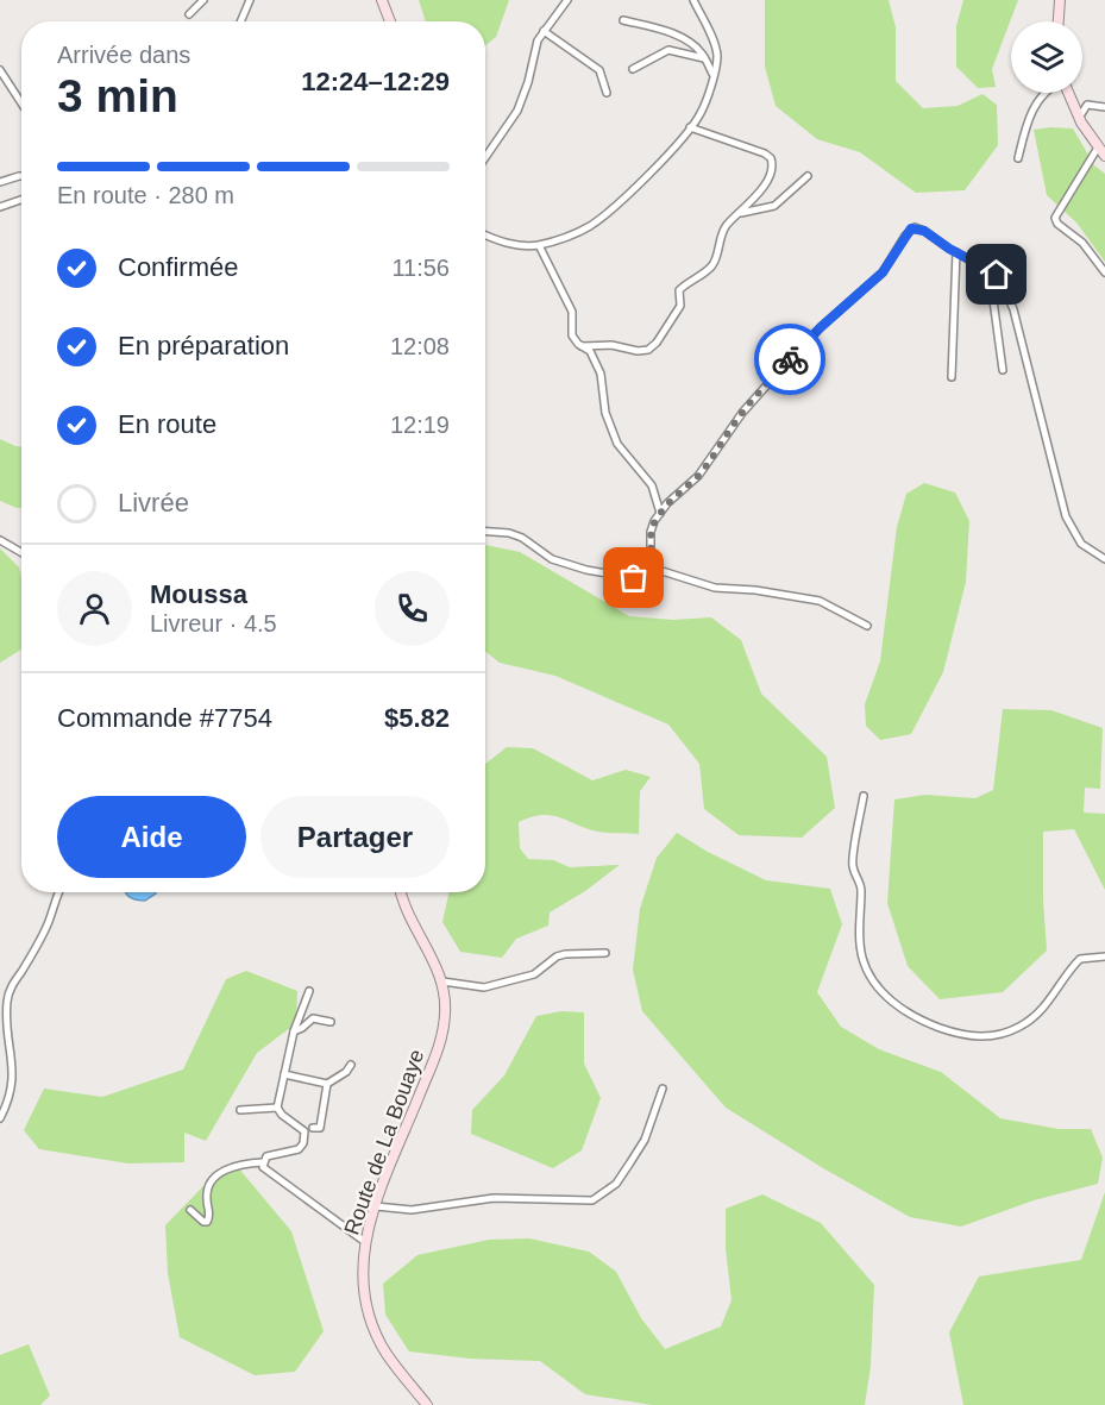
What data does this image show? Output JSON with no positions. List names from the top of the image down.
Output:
{
  "streets": {
    "main road": ["Route de La Bouaye"]
  },
  "page": {
    "heading": ["3 min", "Arrivée dans", "12:24–12:29"],
    "panel": [
      "Moussa",
      "Livreur · 4.5",
      "Commande #7754",
      "$5.82"
    ],
    "bar": "En route · 280 m",
    "list": [
      ["Confirmée", "11:56"],
      ["En préparation", "12:08"],
      ["En route", "12:19"],
      "Livrée"
    ],
    "buttons": ["Aide", "Partager"]
  }
}
